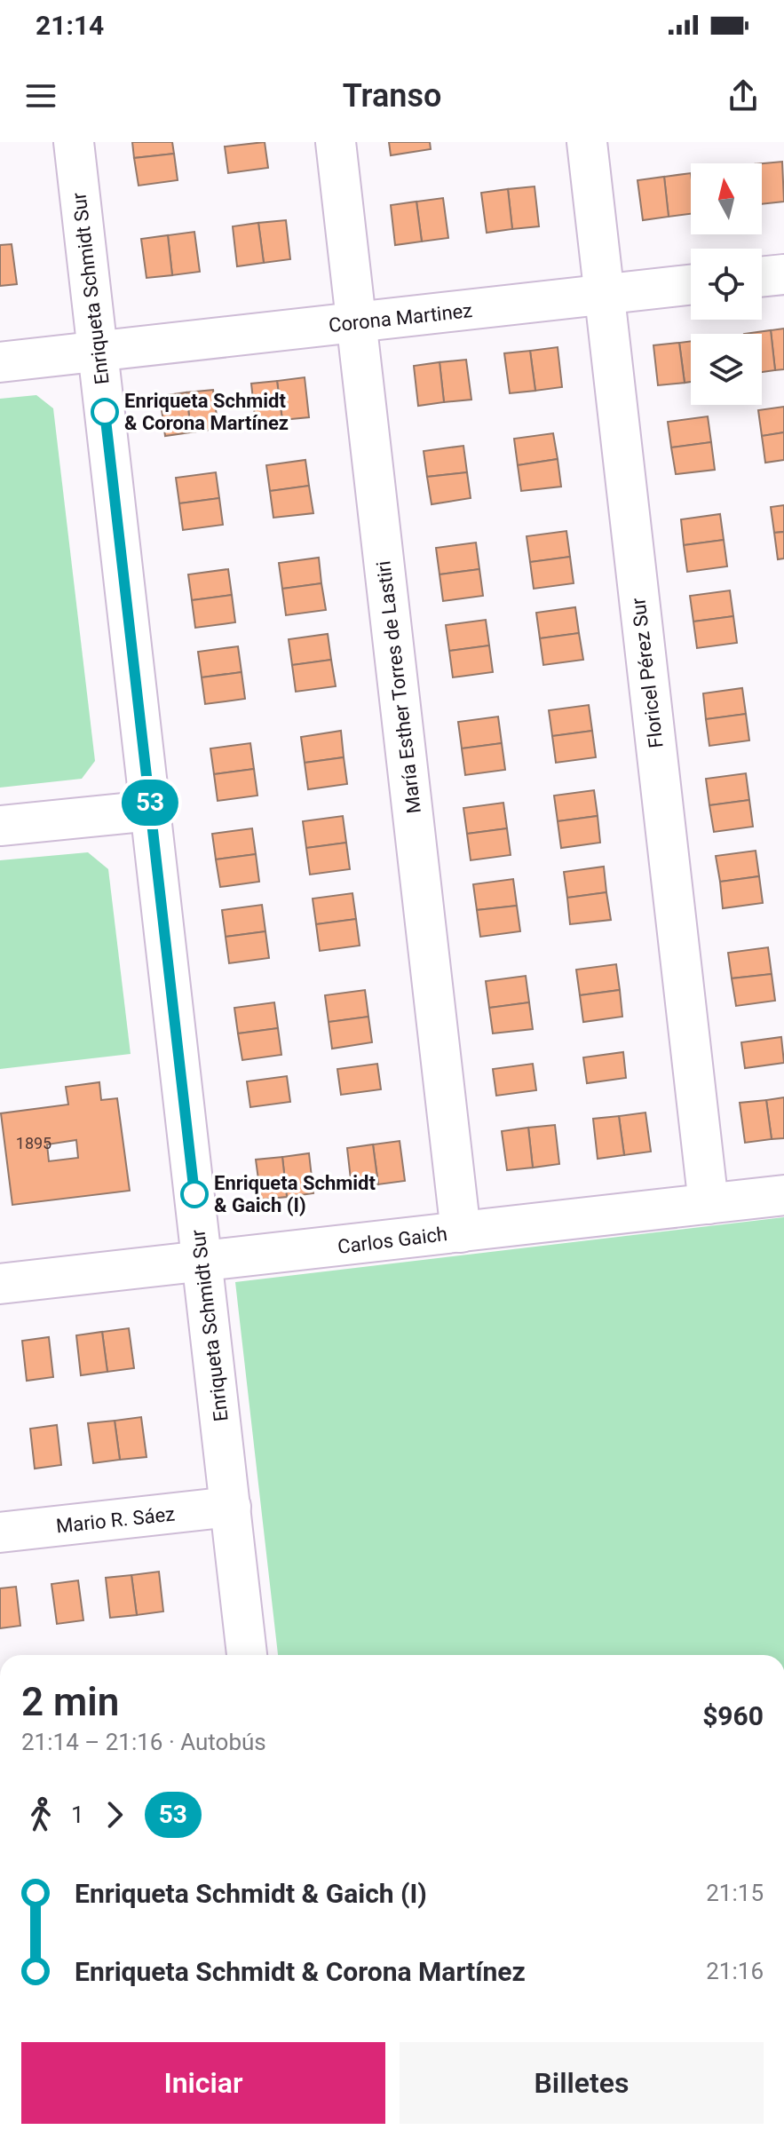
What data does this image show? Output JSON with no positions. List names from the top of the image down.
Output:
{
  "streets": {
    "street": [
      "Enriqueta Schmidt Sur",
      "Corona Martinez",
      "Floricel Pérez Sur",
      "María Esther Torres de Lastiri",
      "Carlos Gaich",
      "Mario R. Sáez"
    ]
  },
  "crossings": [
    ["Enriqueta Schmidt Sur", "Corona Martinez"],
    ["Enriqueta Schmidt Sur", "Carlos Gaich"],
    ["Enriqueta Schmidt Sur", "Mario R. Sáez"],
    ["Corona Martinez", "Floricel Pérez Sur"],
    ["Corona Martinez", "María Esther Torres de Lastiri"],
    ["Floricel Pérez Sur", "Carlos Gaich"],
    ["María Esther Torres de Lastiri", "Carlos Gaich"]
  ],
  "places": ["Enriqueta Schmidt & Corona Martínez", "Enriqueta Schmidt & Gaich (I)"],
  "lines": ["bus line 53"],
  "house_numbers": ["1895"],
  "north": "top",
  "page": {
    "status": "21:14",
    "header": "Transo",
    "on_map": "53",
    "heading": ["2 min", "21:14 – 21:16 · Autobús", "$960"],
    "legs": ["1", "53"],
    "list": [
      {
        "name": "Enriqueta Schmidt & Gaich (I)",
        "value": "21:15"
      },
      {
        "name": "Enriqueta Schmidt & Corona Martínez",
        "value": "21:16"
      }
    ],
    "buttons": ["Iniciar", "Billetes"]
  }
}
